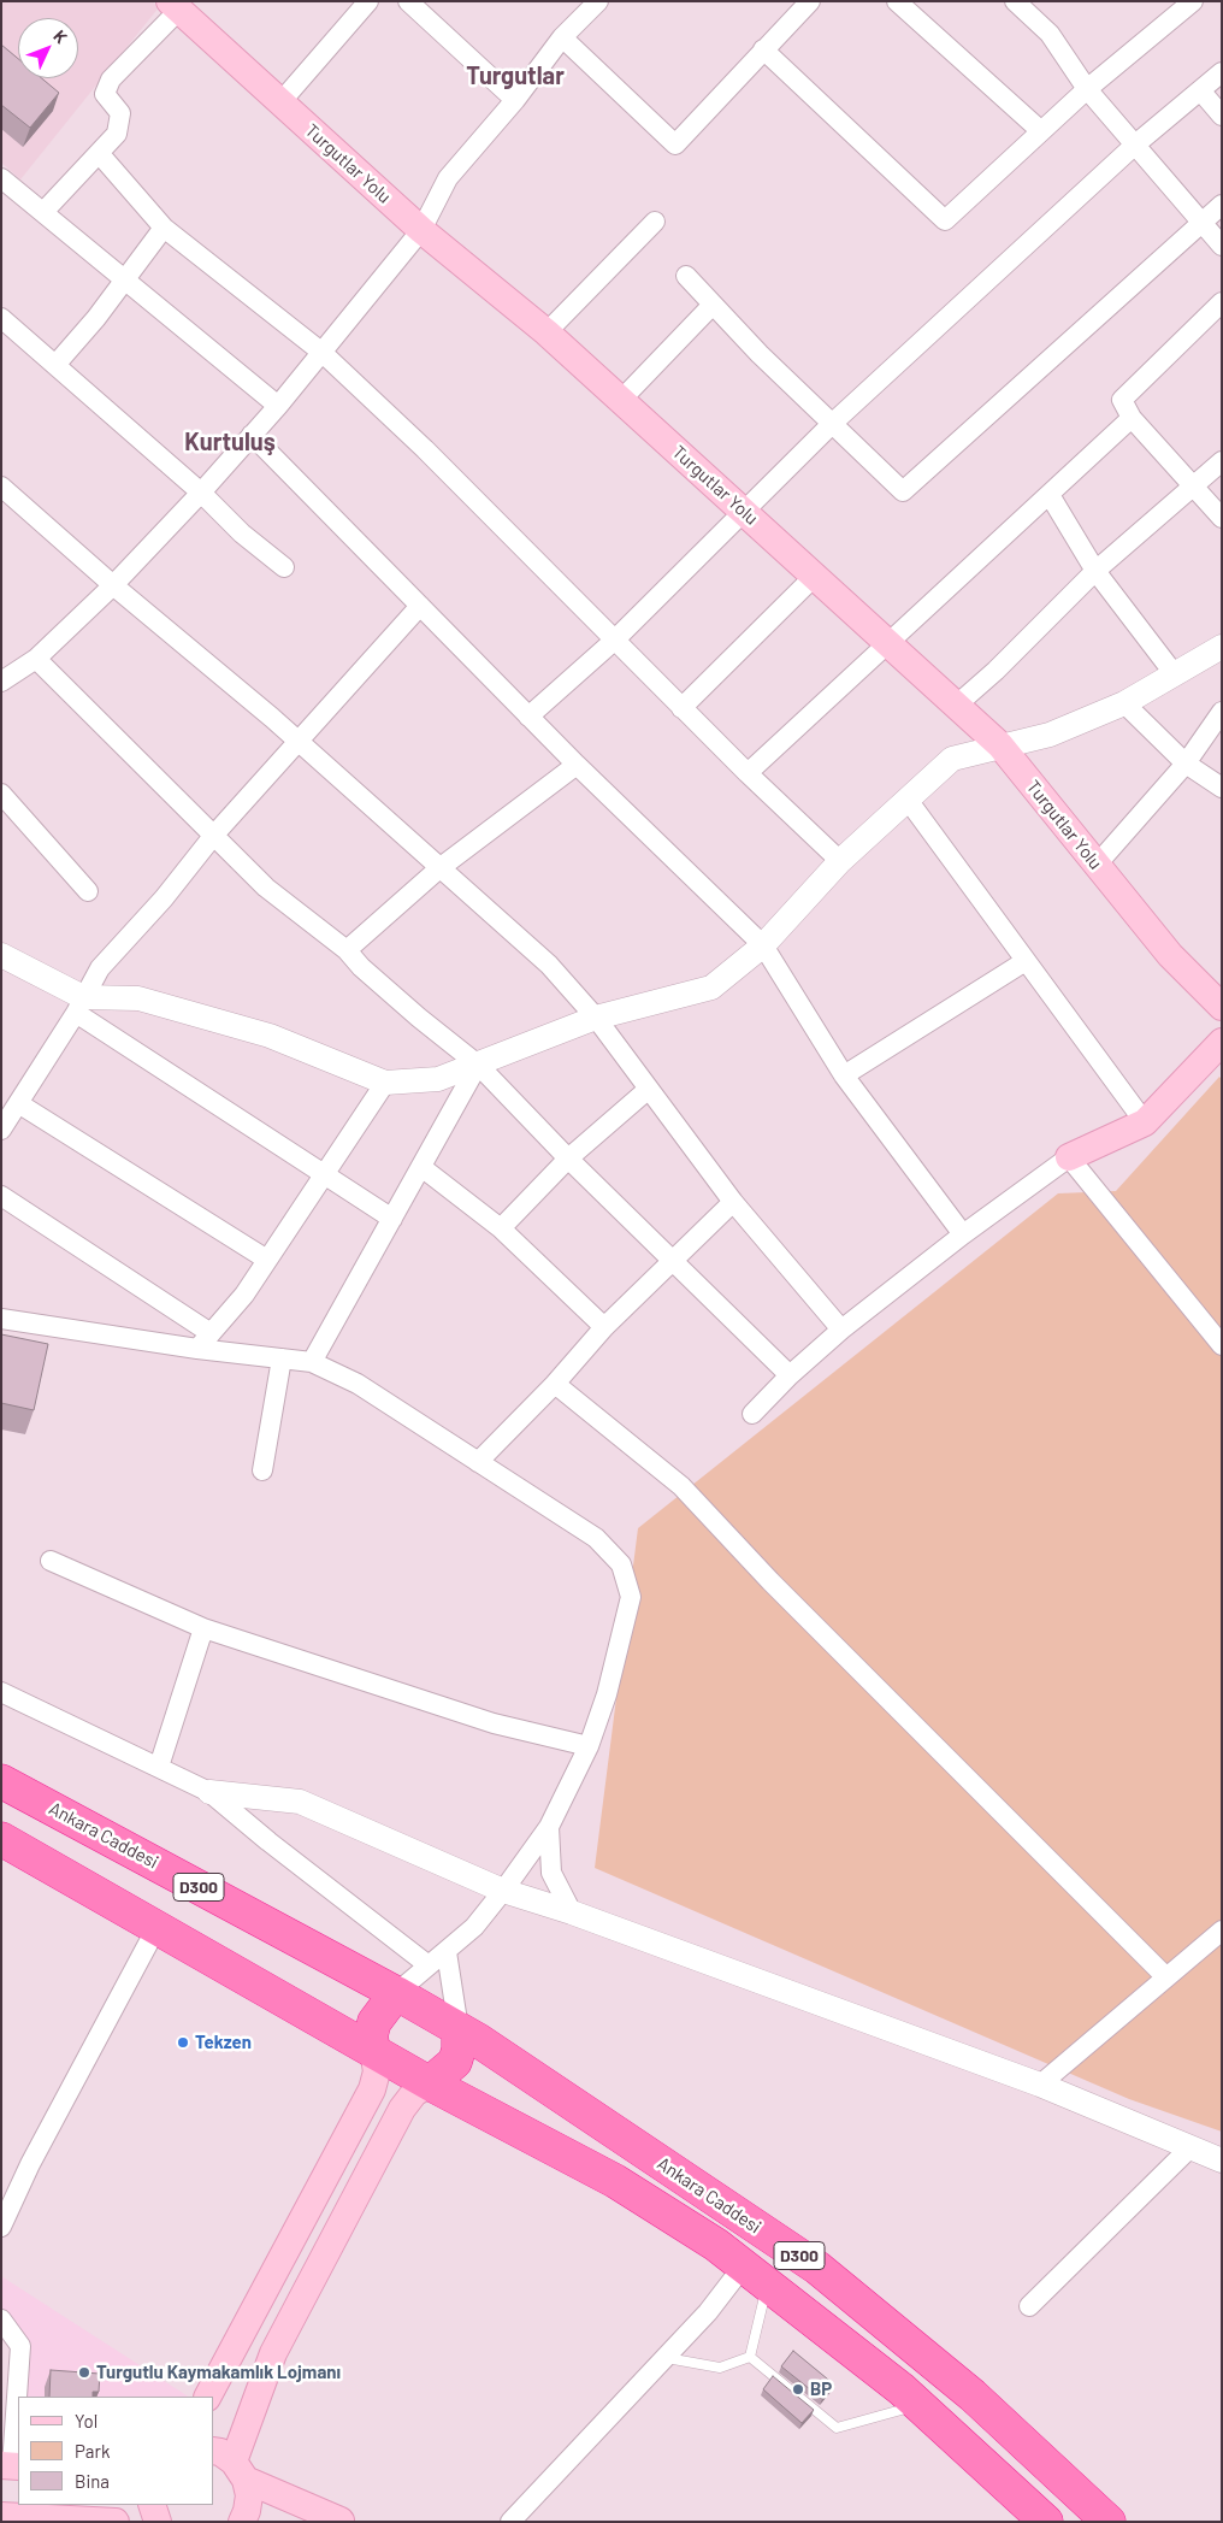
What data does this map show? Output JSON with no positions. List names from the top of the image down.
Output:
{
  "streets": {
    "highway": ["Ankara Caddesi", "D300"],
    "main road": ["Turgutlar Yolu"]
  },
  "districts": ["Turgutlar", "Kurtuluş"],
  "places": ["Tekzen", "Turgutlu Kaymakamlık Lojmanı", "BP"],
  "legend": ["Yol", "Park", "Bina"],
  "north": "top right"
}
